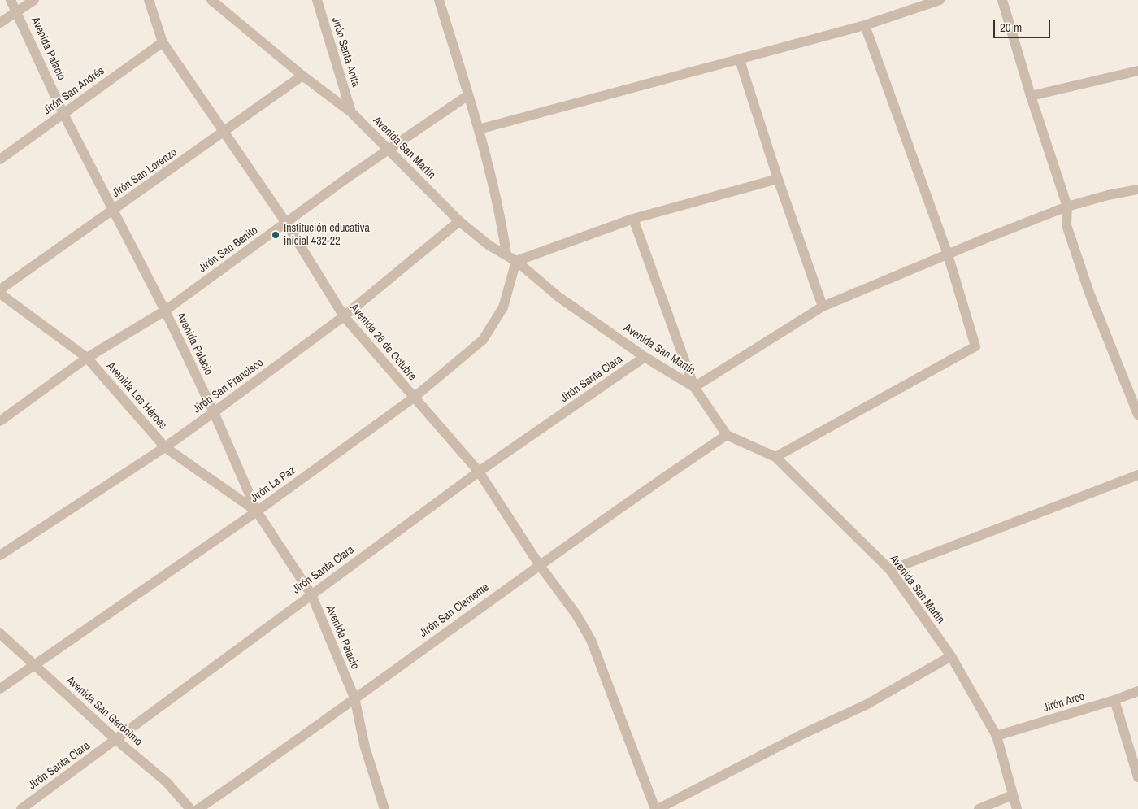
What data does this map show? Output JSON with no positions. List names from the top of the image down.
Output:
{
  "streets": {
    "street": [
      "Avenida Palacio",
      "Jirón Santa Anita",
      "Jirón San Andrés",
      "Avenida San Martín",
      "Jirón San Lorenzo",
      "Jirón San Benito",
      "Avenida 26 de Octubre",
      "Jirón Santa Clara",
      "Jirón San Francisco",
      "Avenida Los Héroes",
      "Jirón La Paz",
      "Jirón San Clemente",
      "Jirón Arco",
      "Avenida San Gerónimo"
    ]
  },
  "crossings": [
    ["Avenida Palacio", "Jirón San Andrés"],
    ["Avenida Palacio", "Jirón San Lorenzo"],
    ["Avenida Palacio", "Jirón San Benito"],
    ["Avenida Palacio", "Jirón Santa Clara"],
    ["Avenida Palacio", "Jirón San Francisco"],
    ["Avenida Palacio", "Avenida Los Héroes"],
    ["Avenida Palacio", "Jirón La Paz"],
    ["Avenida Palacio", "Jirón San Clemente"],
    ["Jirón Santa Anita", "Avenida San Martín"],
    ["Jirón San Andrés", "Avenida 26 de Octubre"],
    ["Avenida San Martín", "Jirón San Lorenzo"],
    ["Avenida San Martín", "Jirón San Benito"],
    ["Avenida San Martín", "Jirón Santa Clara"],
    ["Avenida San Martín", "Jirón San Francisco"],
    ["Avenida San Martín", "Jirón La Paz"],
    ["Avenida San Martín", "Jirón San Clemente"],
    ["Avenida San Martín", "Jirón Arco"],
    ["Jirón San Lorenzo", "Avenida 26 de Octubre"],
    ["Jirón San Benito", "Avenida 26 de Octubre"],
    ["Jirón San Benito", "Avenida Los Héroes"],
    ["Avenida 26 de Octubre", "Jirón Santa Clara"],
    ["Avenida 26 de Octubre", "Jirón San Francisco"],
    ["Avenida 26 de Octubre", "Jirón La Paz"],
    ["Avenida 26 de Octubre", "Jirón San Clemente"],
    ["Jirón Santa Clara", "Avenida San Gerónimo"],
    ["Jirón San Francisco", "Avenida Los Héroes"],
    ["Avenida Los Héroes", "Jirón La Paz"],
    ["Jirón La Paz", "Avenida San Gerónimo"]
  ],
  "places": ["Institución educativa inicial 432-22"],
  "scale_bar": "20 m"
}
